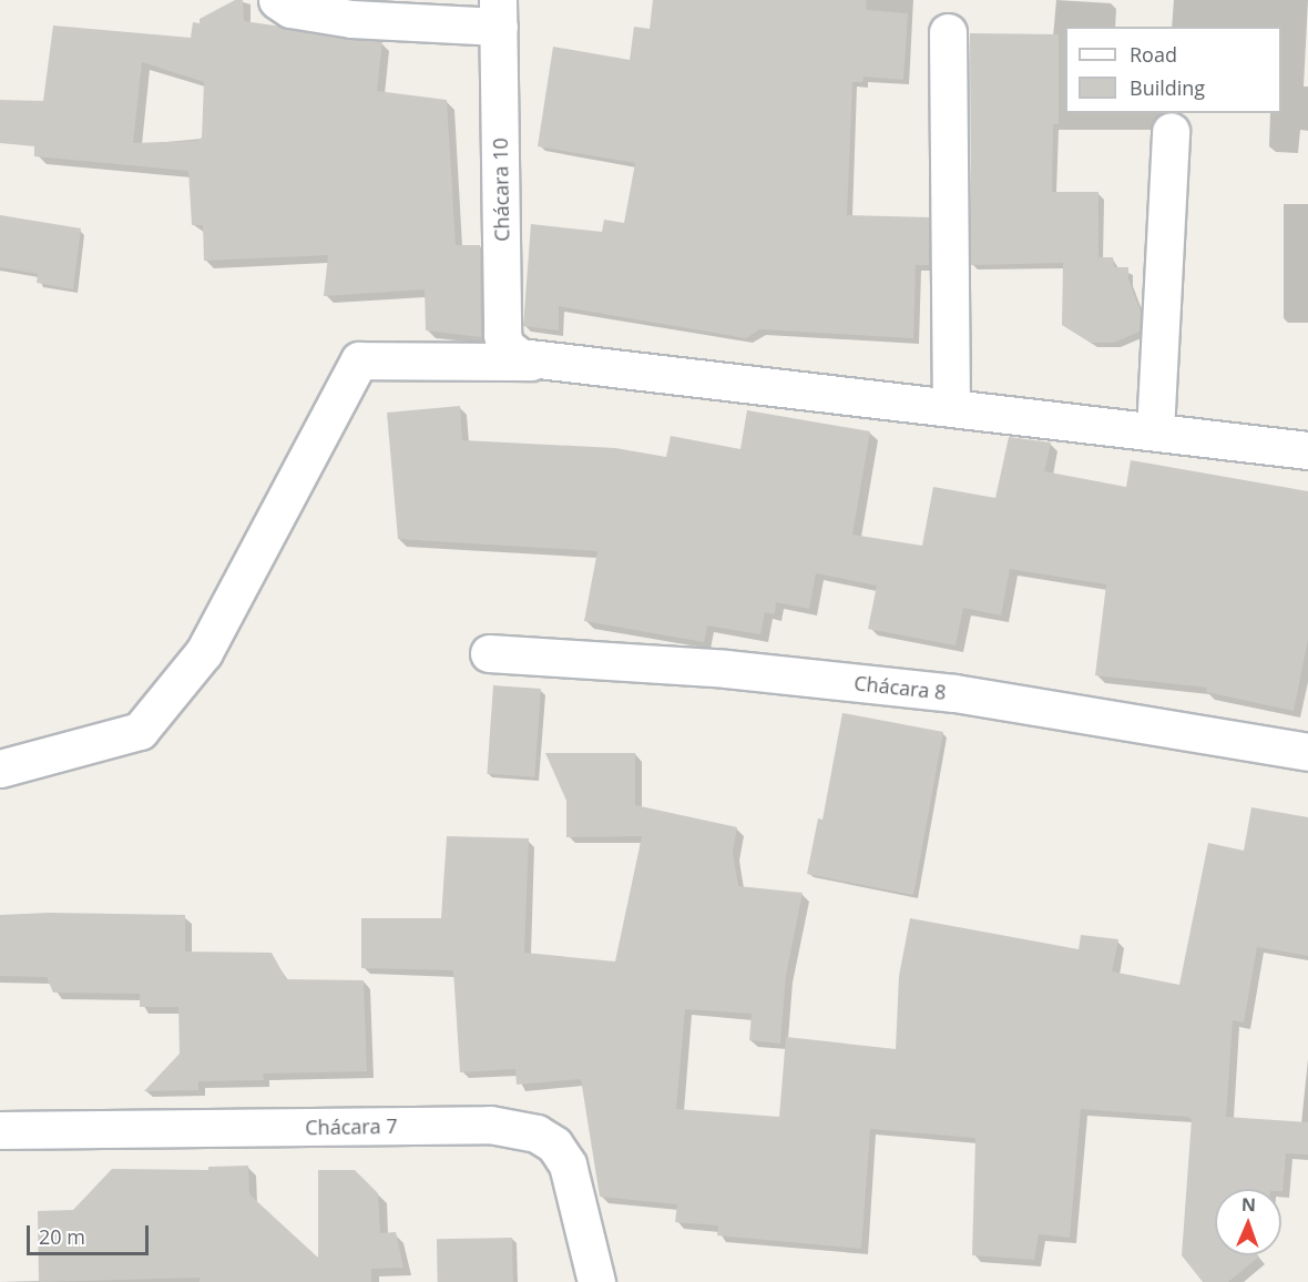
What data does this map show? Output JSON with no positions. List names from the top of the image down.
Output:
{
  "streets": {
    "street": ["Chácara 10", "Chácara 8", "Chácara 7"]
  },
  "legend": ["Road", "Building"],
  "scale_bar": "20 m",
  "north": "top"
}
